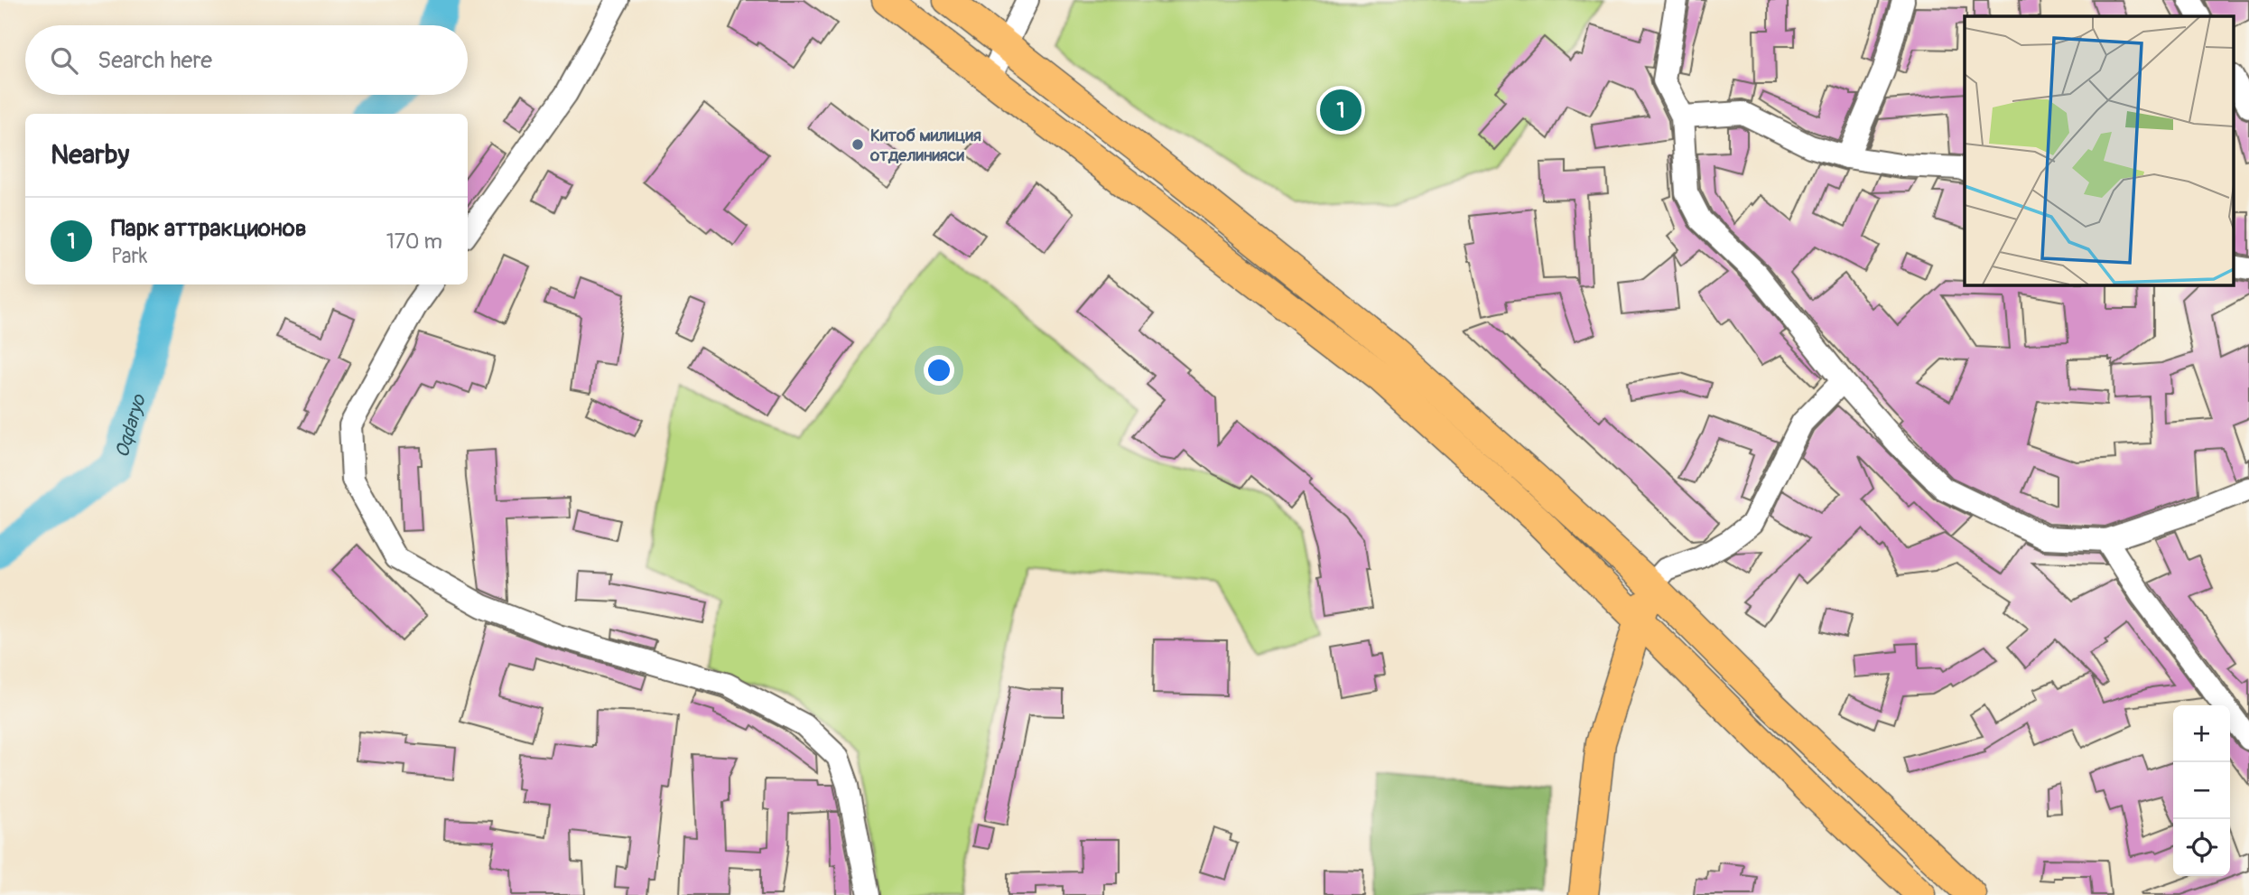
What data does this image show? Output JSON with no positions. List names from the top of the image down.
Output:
{
  "water": ["Oqdaryo"],
  "places": ["Китоб милиция отделинияси"],
  "page": {
    "search": "Search here",
    "pins": "1",
    "heading": "Nearby",
    "list": [
      {
        "mark": "1",
        "name": "Парк аттракционов",
        "note": "Park",
        "value": "170 m"
      }
    ],
    "map_buttons": ["+", "−"]
  }
}
